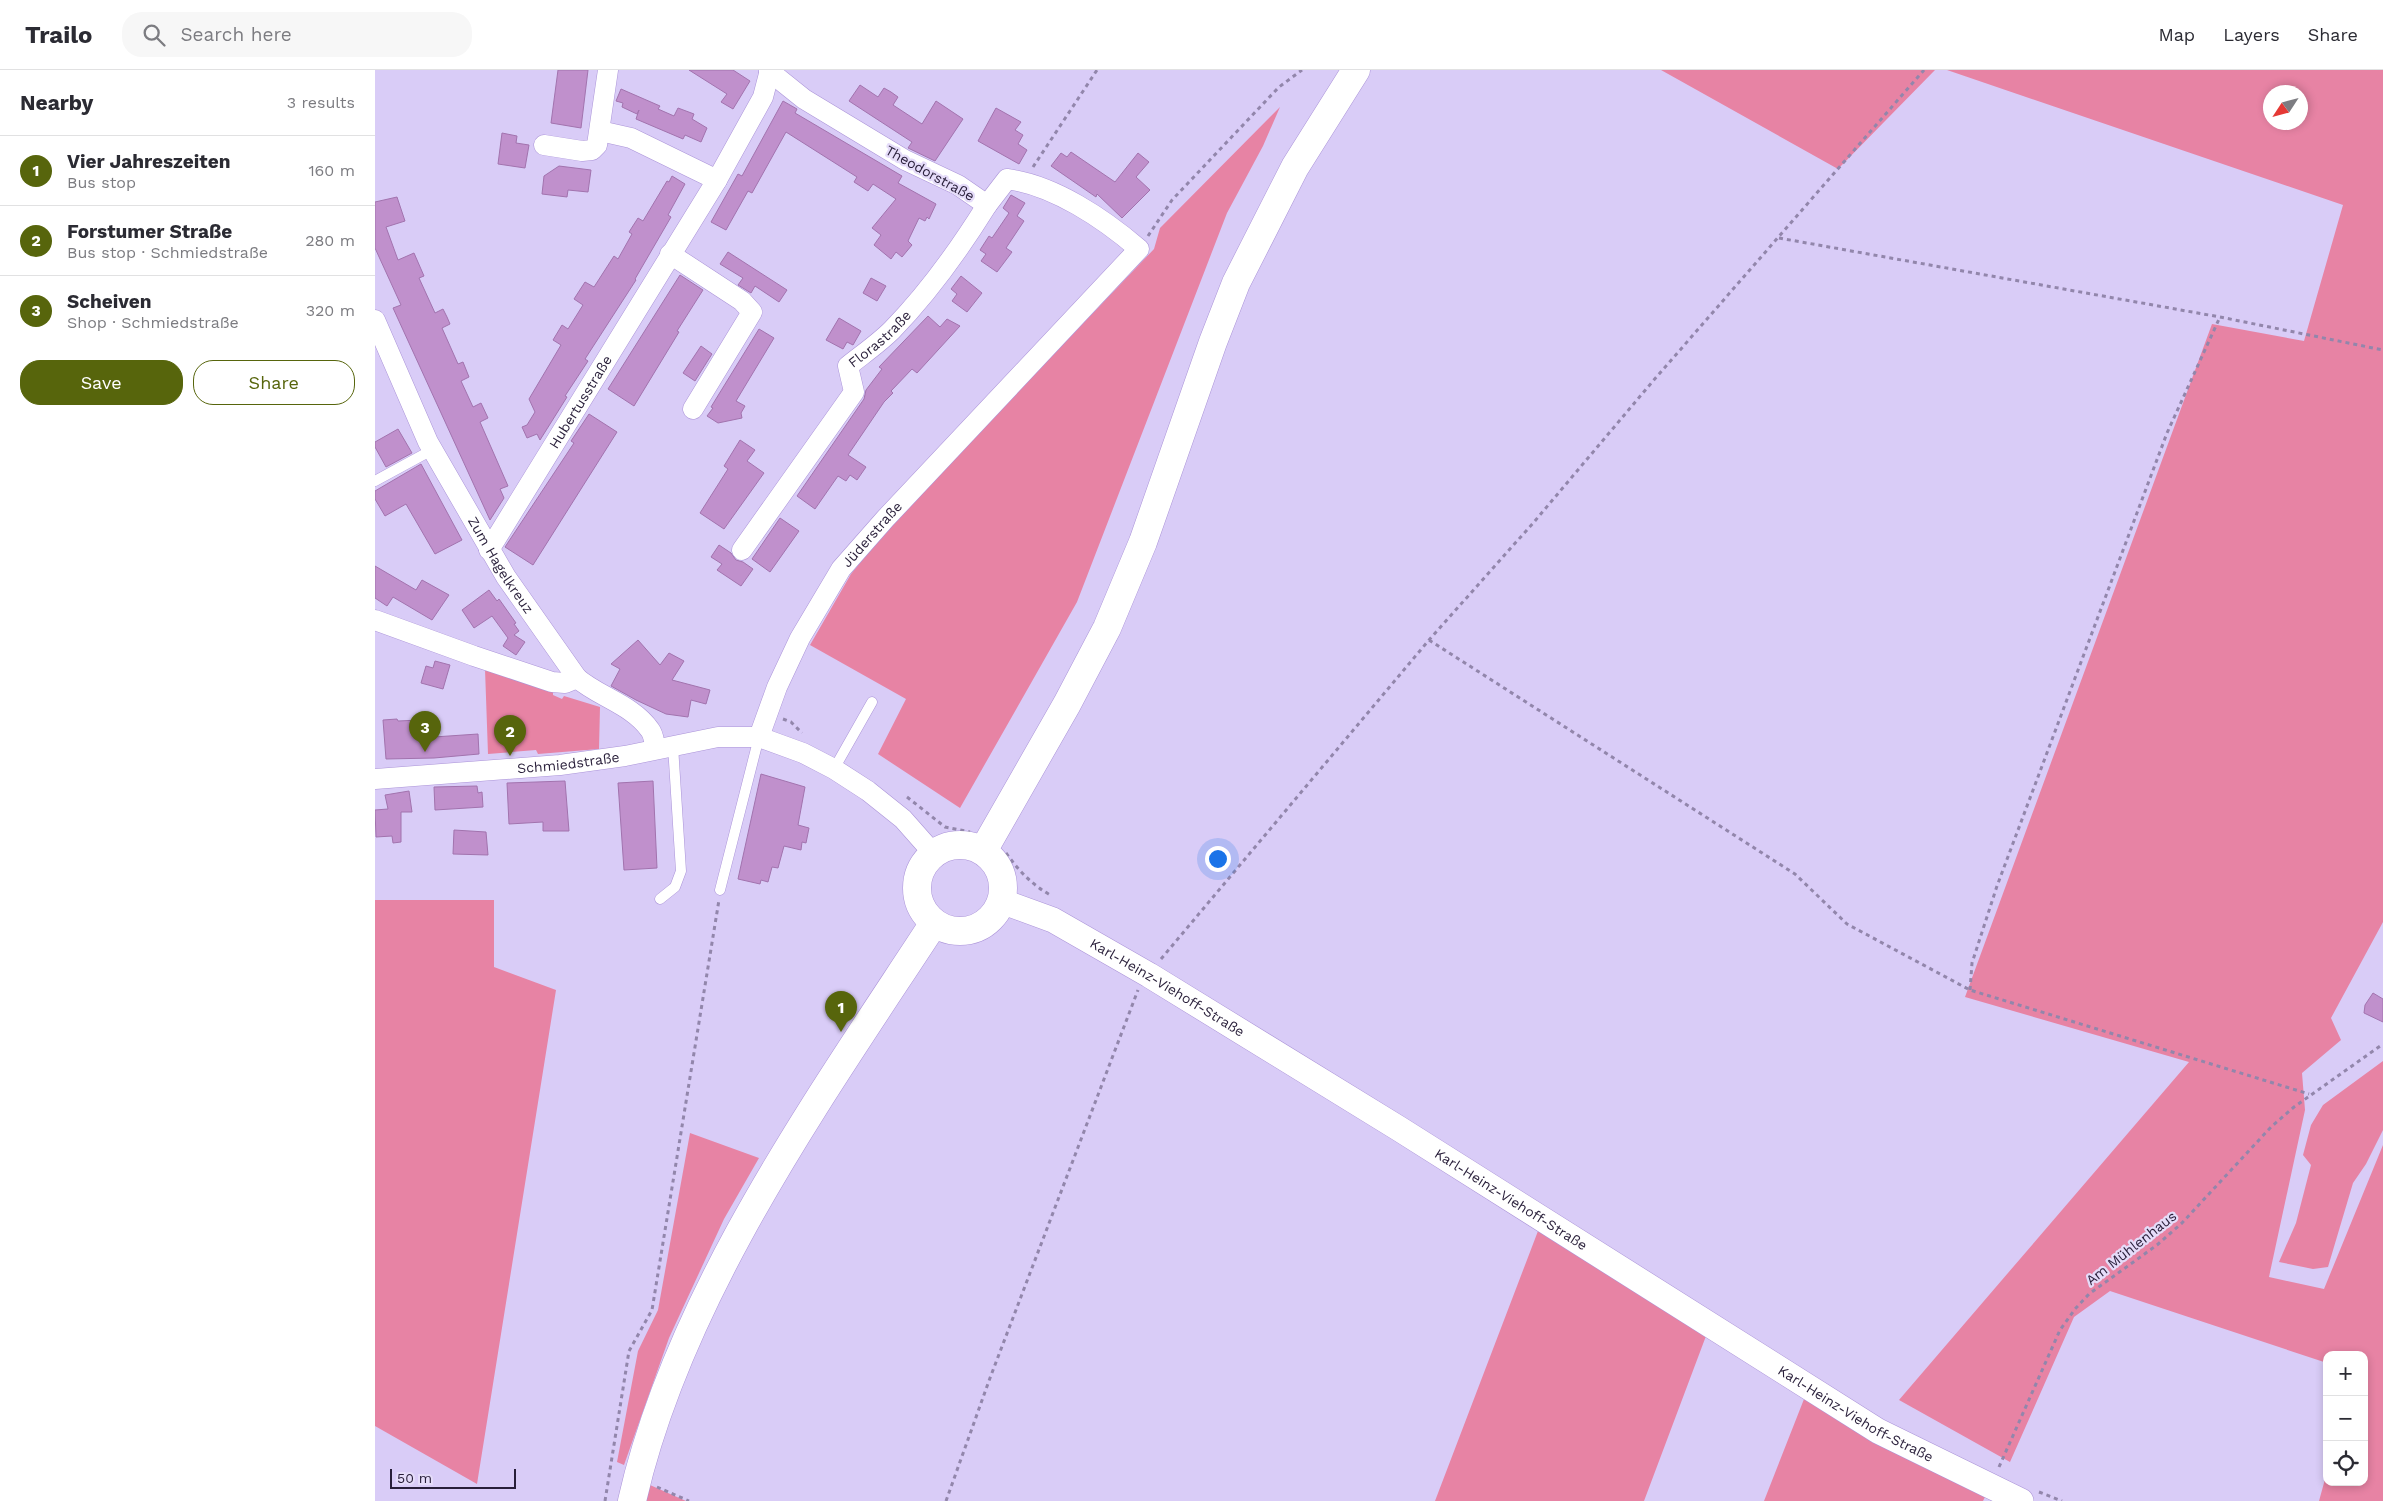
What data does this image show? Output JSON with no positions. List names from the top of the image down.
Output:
{
  "streets": {
    "street": [
      "Theodorstraße",
      "Florastraße",
      "Hubertusstraße",
      "Jüderstraße",
      "Zum Hagelkreuz",
      "Schmiedstraße",
      "Karl-Heinz-Viehoff-Straße"
    ],
    "path": ["Am Mühlenhaus"]
  },
  "crossings": [
    ["Theodorstraße", "Florastraße"],
    ["Theodorstraße", "Hubertusstraße"],
    ["Hubertusstraße", "Zum Hagelkreuz"],
    ["Jüderstraße", "Schmiedstraße"],
    ["Zum Hagelkreuz", "Schmiedstraße"],
    ["Schmiedstraße", "Karl-Heinz-Viehoff-Straße"]
  ],
  "scale_bar": "50 m",
  "north": "bottom left",
  "page": {
    "header": "Trailo",
    "search": "Search here",
    "nav": ["Map", "Layers", "Share"],
    "heading": ["Nearby", "3 results"],
    "list": [
      {
        "mark": "1",
        "name": "Vier Jahreszeiten",
        "note": "Bus stop",
        "value": "160 m"
      },
      {
        "mark": "2",
        "name": "Forstumer Straße",
        "note": "Bus stop · Schmiedstraße",
        "value": "280 m"
      },
      {
        "mark": "3",
        "name": "Scheiven",
        "note": "Shop · Schmiedstraße",
        "value": "320 m"
      }
    ],
    "buttons": ["Save", "Share"],
    "pins": ["3", "2", "1"],
    "map_buttons": ["+", "−"],
    "scale": "50 m"
  }
}
